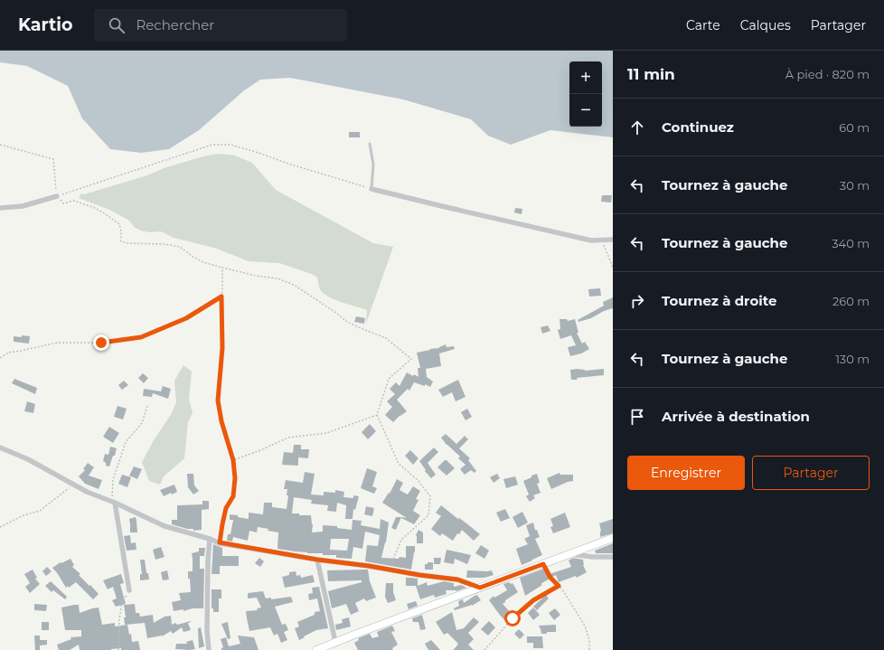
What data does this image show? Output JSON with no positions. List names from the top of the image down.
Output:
{
  "page": {
    "header": "Kartio",
    "search": "Rechercher",
    "nav": ["Carte", "Calques", "Partager"],
    "heading": ["11 min", "À pied · 820 m"],
    "map_buttons": ["+", "−"],
    "list": [
      ["Continuez", "60 m"],
      ["Tournez à gauche", "30 m"],
      ["Tournez à gauche", "340 m"],
      ["Tournez à droite", "260 m"],
      ["Tournez à gauche", "130 m"],
      "Arrivée à destination"
    ],
    "buttons": ["Enregistrer", "Partager"]
  }
}
